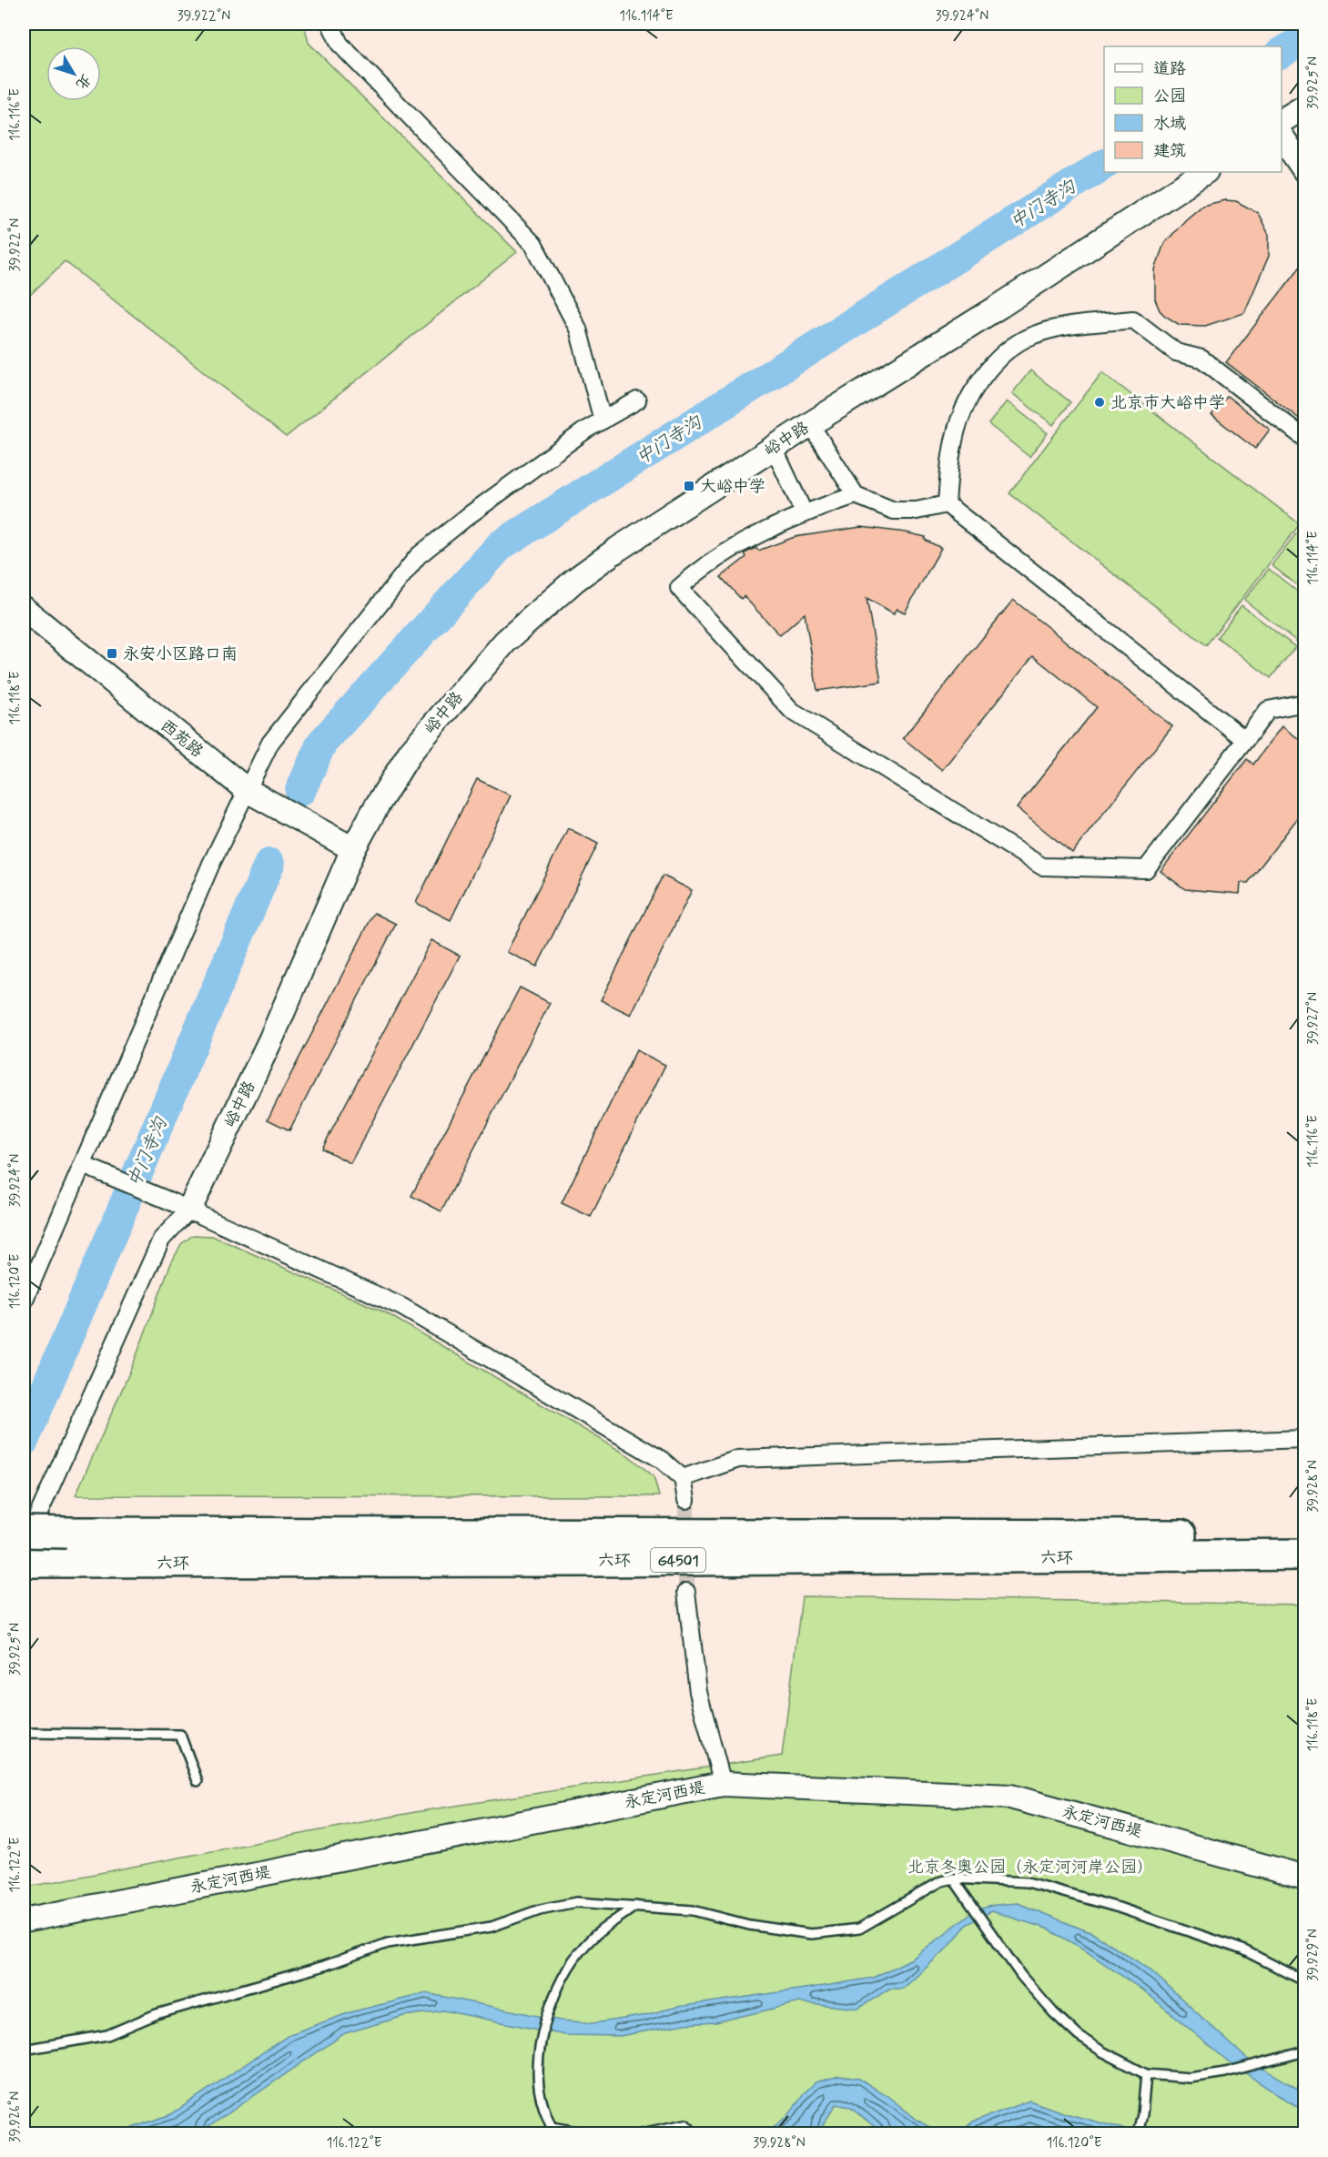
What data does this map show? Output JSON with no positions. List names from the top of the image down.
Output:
{
  "streets": {
    "highway": ["六环", "G4501"],
    "main road": ["峪中路", "西苑路", "永定河西堤"]
  },
  "crossings": [
    ["峪中路", "西苑路"]
  ],
  "water": ["中门寺沟"],
  "parks": ["北京冬奥公园（永定河河岸公园）"],
  "places": {
    "other": ["北京市大峪中学"],
    "transit": ["大峪中学", "永安小区路口南"]
  },
  "legend": [
    "道路",
    "公园",
    "水域",
    "建筑"
  ],
  "north": "bottom right",
  "coordinates": [
    "39.922°N",
    "116.114°E",
    "39.924°N",
    "39.925°N",
    "116.116°E",
    "116.118°E",
    "39.927°N",
    "116.120°E",
    "39.928°N",
    "116.122°E",
    "39.929°N",
    "39.926°N"
  ]
}
